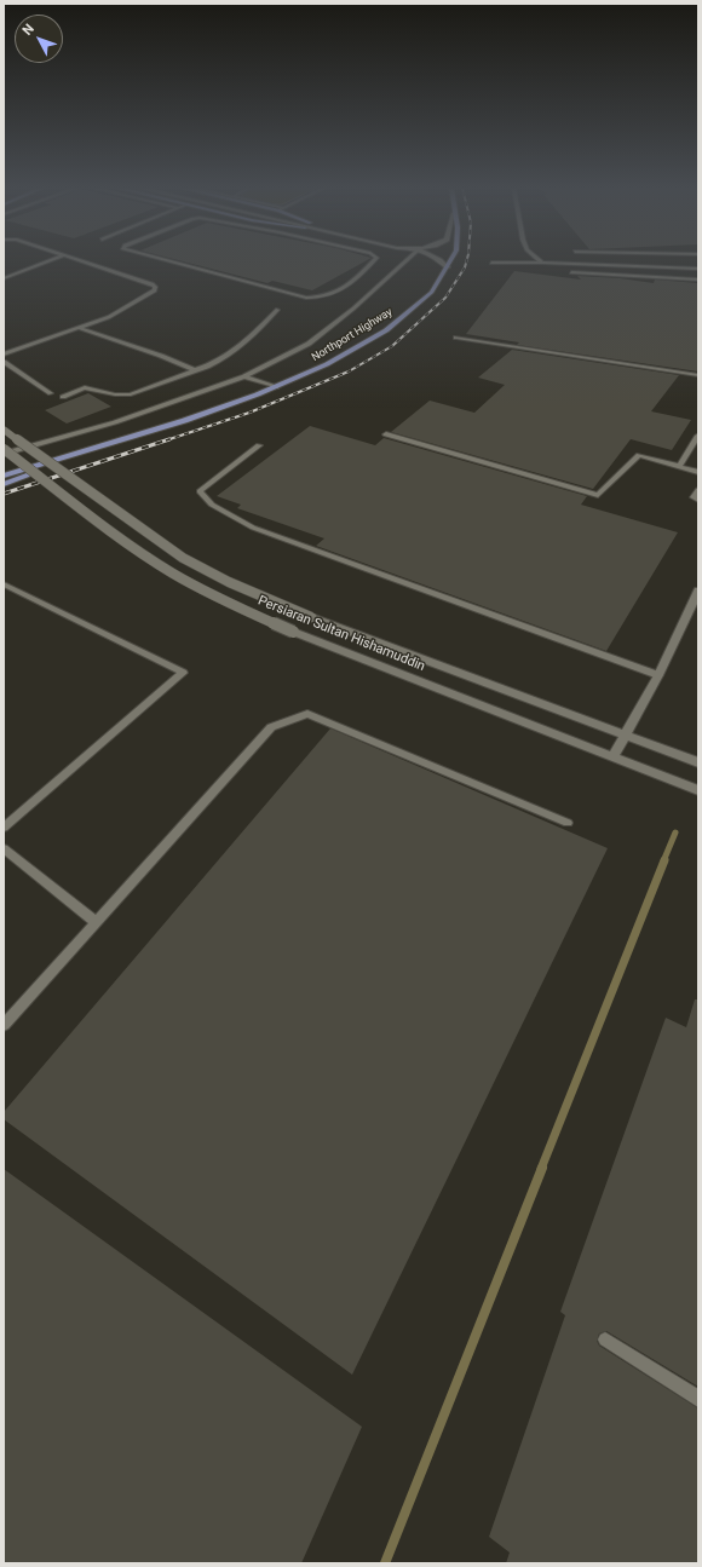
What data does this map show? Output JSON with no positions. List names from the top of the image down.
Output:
{
  "streets": {
    "main road": ["Northport Highway"],
    "street": ["Persiaran Sultan Hishamuddin"]
  },
  "north": "top left"
}
